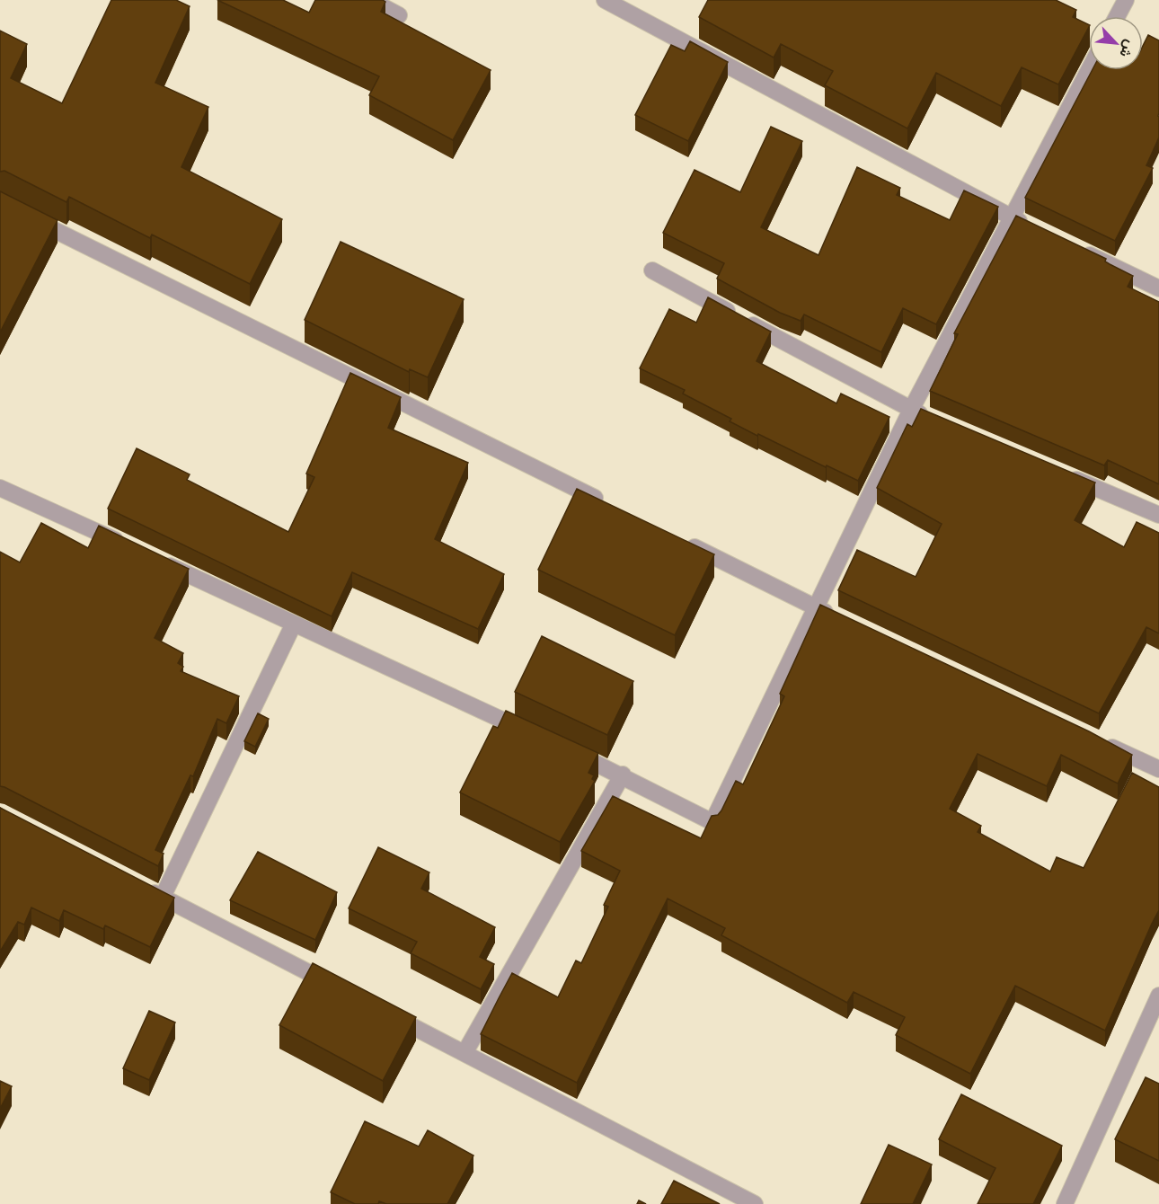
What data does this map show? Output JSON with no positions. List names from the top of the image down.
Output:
{
  "north": "bottom right"
}
